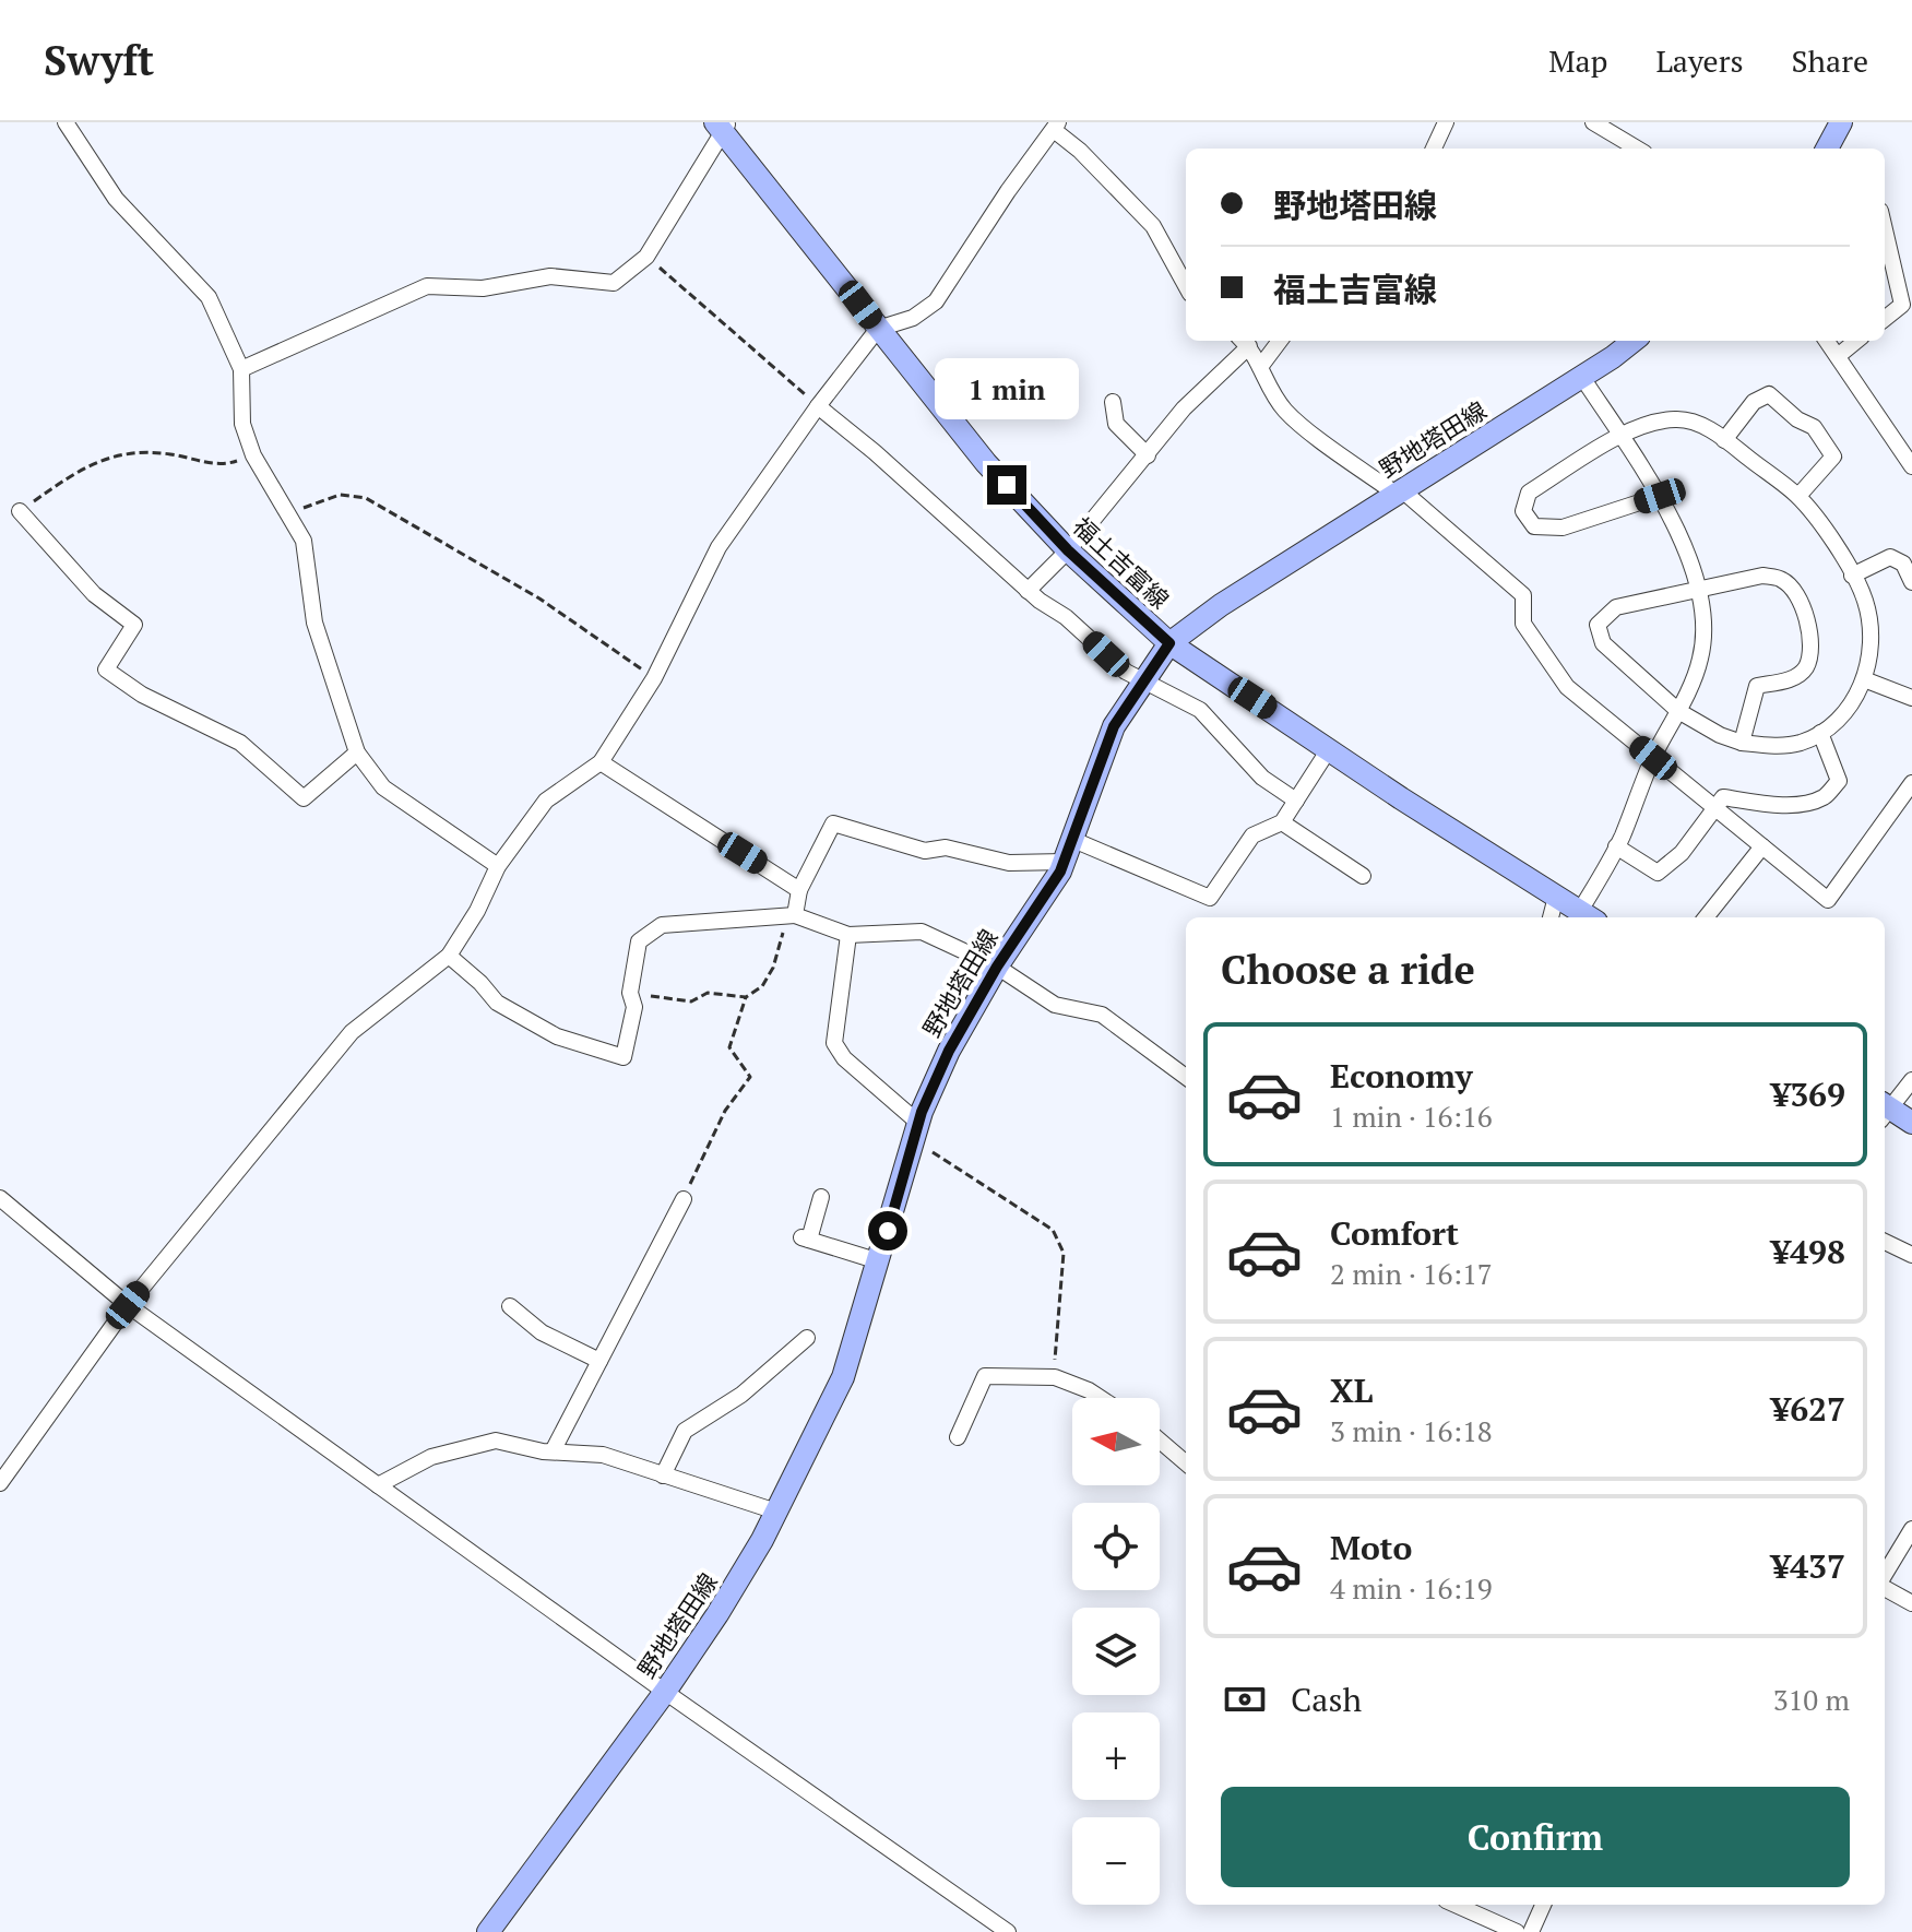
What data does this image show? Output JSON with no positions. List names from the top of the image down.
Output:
{
  "streets": {
    "main road": ["野地塔田線", "福土吉富線"]
  },
  "crossings": [
    ["野地塔田線", "福土吉富線"]
  ],
  "north": "left",
  "page": {
    "header": "Swyft",
    "nav": ["Map", "Layers", "Share"],
    "banner": ["野地塔田線", "福土吉富線"],
    "bubble": "1 min",
    "heading": "Choose a ride",
    "list": [
      {
        "name": "Economy",
        "note": "1 min · 16:16",
        "value": "¥369"
      },
      {
        "name": "Comfort",
        "note": "2 min · 16:17",
        "value": "¥498"
      },
      {
        "name": "XL",
        "note": "3 min · 16:18",
        "value": "¥627"
      },
      {
        "name": "Moto",
        "note": "4 min · 16:19",
        "value": "¥437"
      }
    ],
    "map_buttons": ["+", "−"],
    "pay": ["Cash", "310 m"],
    "buttons": "Confirm"
  }
}
